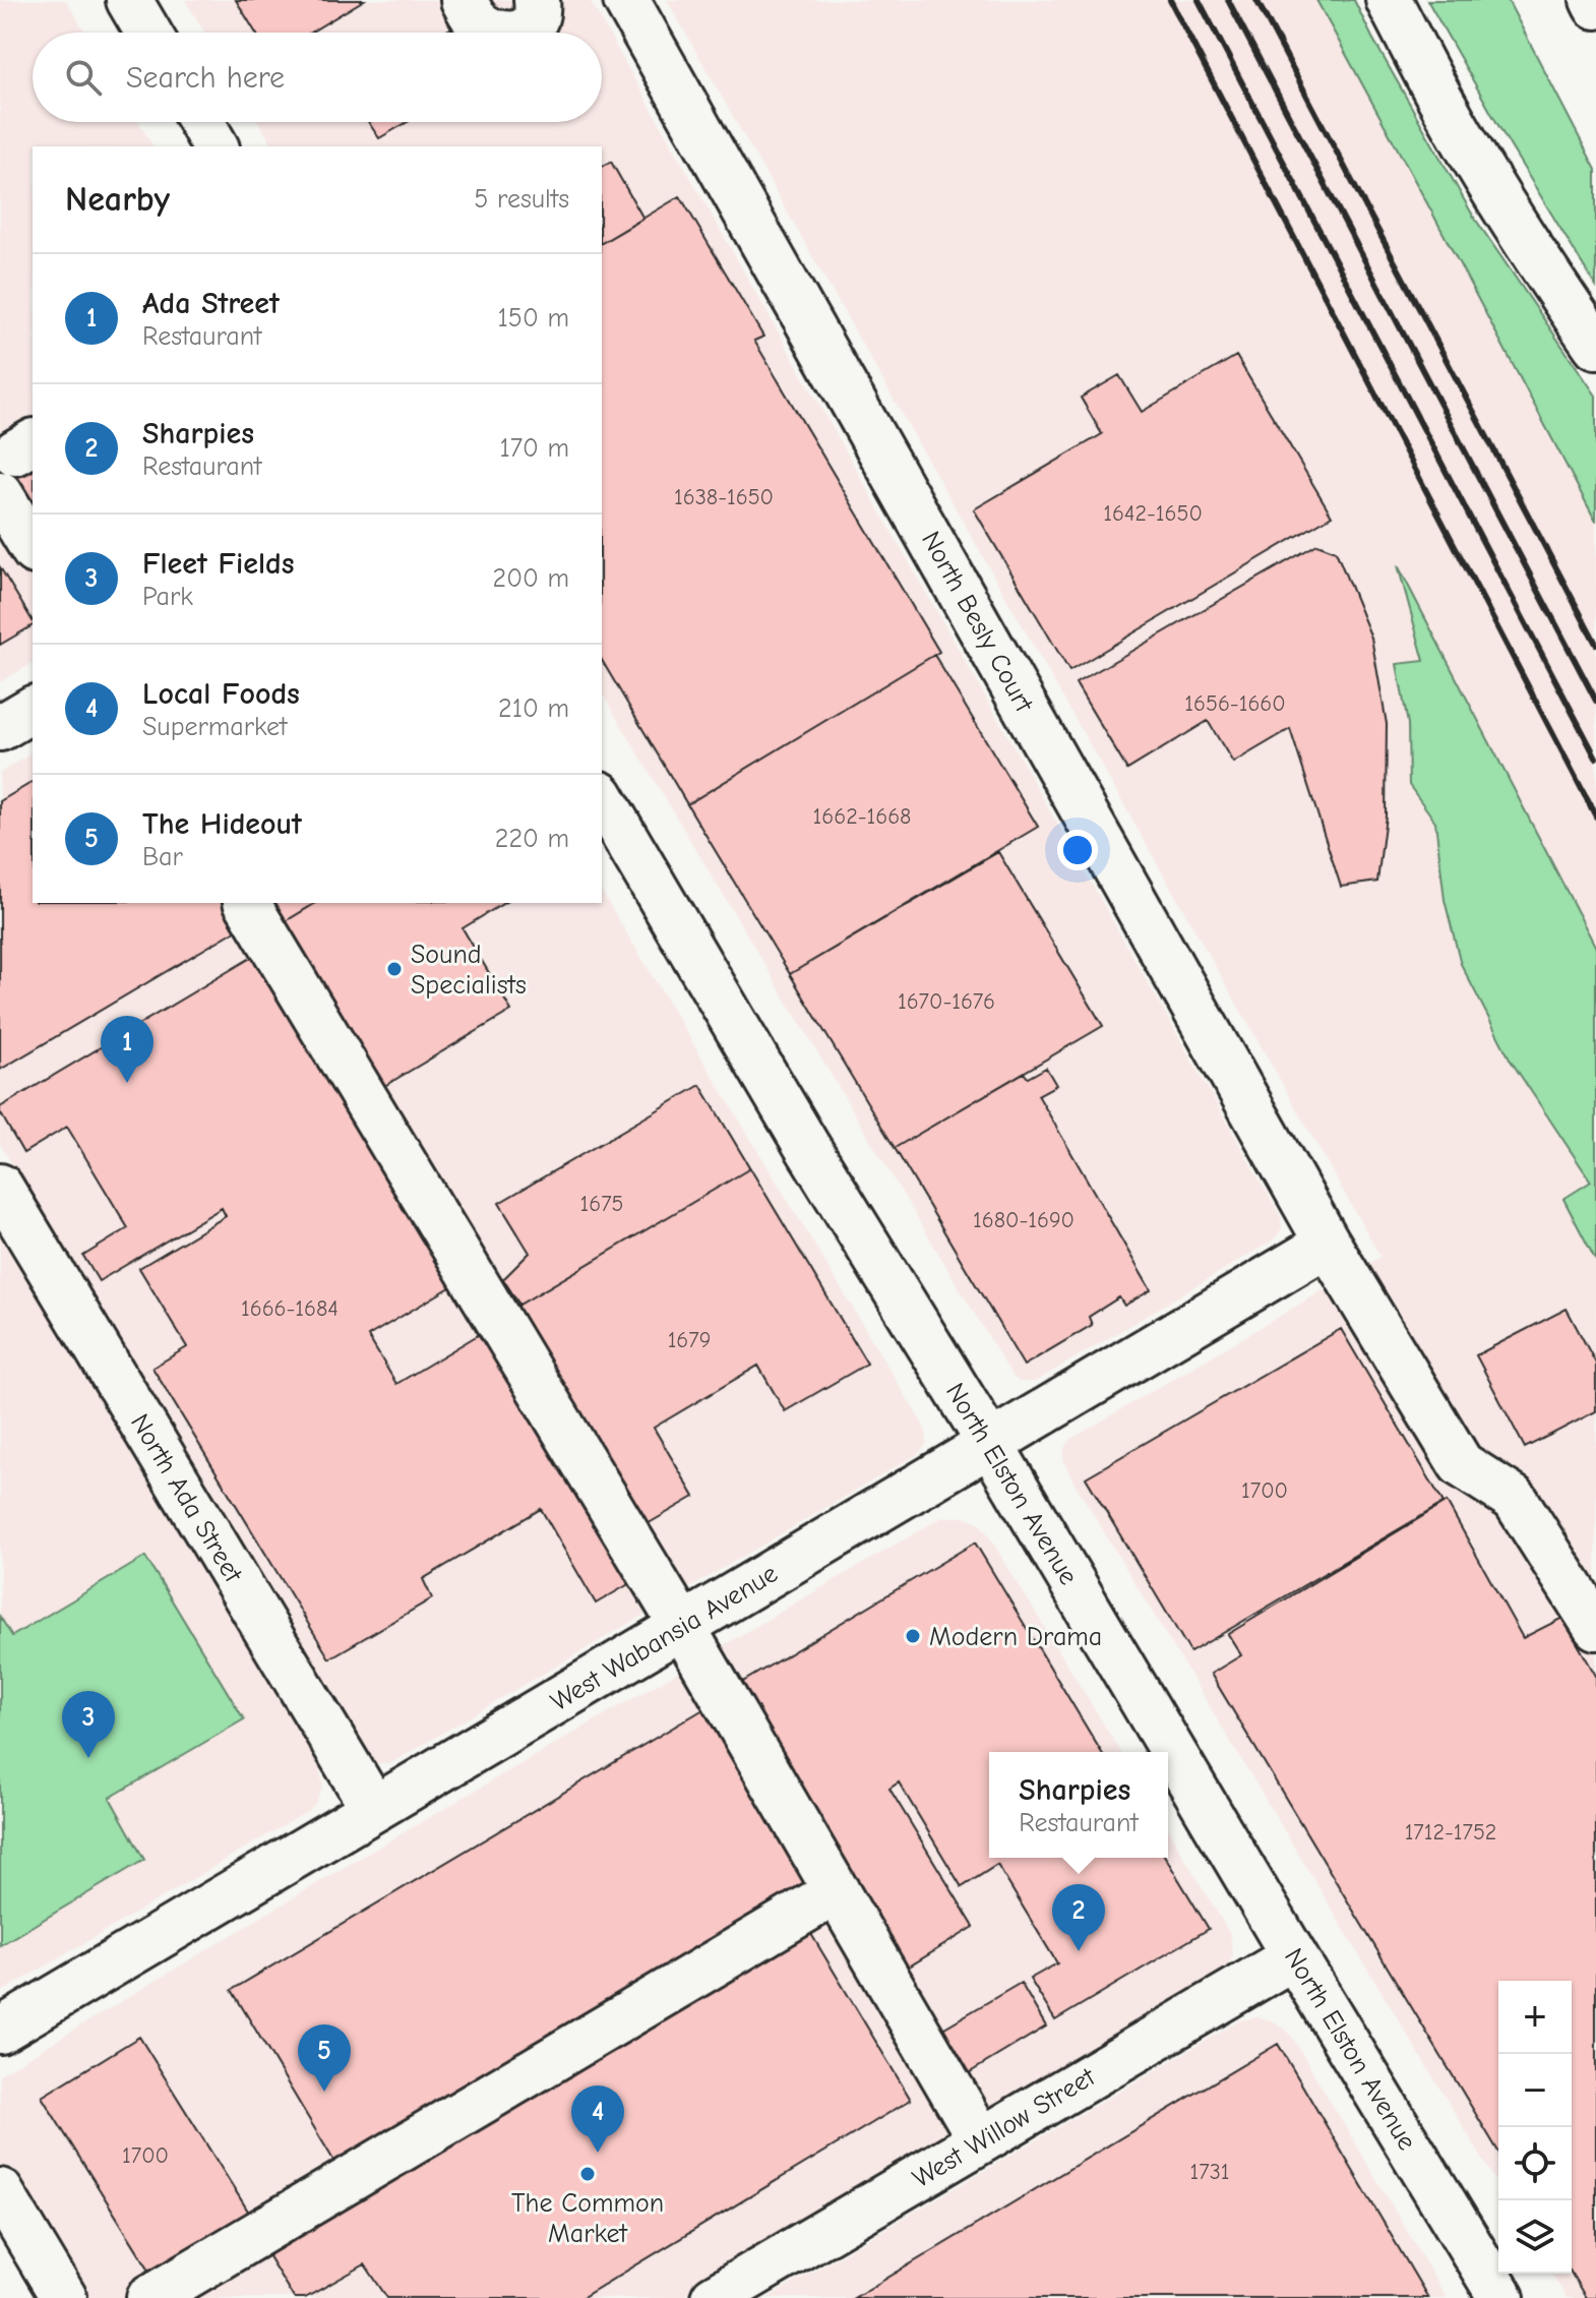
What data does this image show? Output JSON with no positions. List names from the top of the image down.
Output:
{
  "streets": {
    "main road": [
      "North Besly Court",
      "North Elston Avenue",
      "North Ada Street",
      "West Wabansia Avenue",
      "West Willow Street"
    ]
  },
  "crossings": [
    ["North Besly Court", "West Wabansia Avenue"],
    ["North Elston Avenue", "West Wabansia Avenue"],
    ["North Elston Avenue", "West Willow Street"],
    ["North Ada Street", "West Wabansia Avenue"]
  ],
  "places": ["Sound Specialists", "Modern Drama", "The Common Market"],
  "house_numbers": [
    "1638-1650",
    "1642-1650",
    "1656-1660",
    "1662-1668",
    "1670-1676",
    "1675",
    "1680-1690",
    "1666-1684",
    "1679",
    "1700",
    "1712-1752",
    "1700",
    "1731"
  ],
  "page": {
    "search": "Search here",
    "heading": ["Nearby", "5 results"],
    "list": [
      {
        "mark": "1",
        "name": "Ada Street",
        "note": "Restaurant",
        "value": "150 m"
      },
      {
        "mark": "2",
        "name": "Sharpies",
        "note": "Restaurant",
        "value": "170 m"
      },
      {
        "mark": "3",
        "name": "Fleet Fields",
        "note": "Park",
        "value": "200 m"
      },
      {
        "mark": "4",
        "name": "Local Foods",
        "note": "Supermarket",
        "value": "210 m"
      },
      {
        "mark": "5",
        "name": "The Hideout",
        "note": "Bar",
        "value": "220 m"
      }
    ],
    "pins": [
      "1",
      "3",
      "2",
      "5",
      "4"
    ],
    "popup": ["Sharpies", "Restaurant"],
    "map_buttons": ["+", "−"]
  }
}
